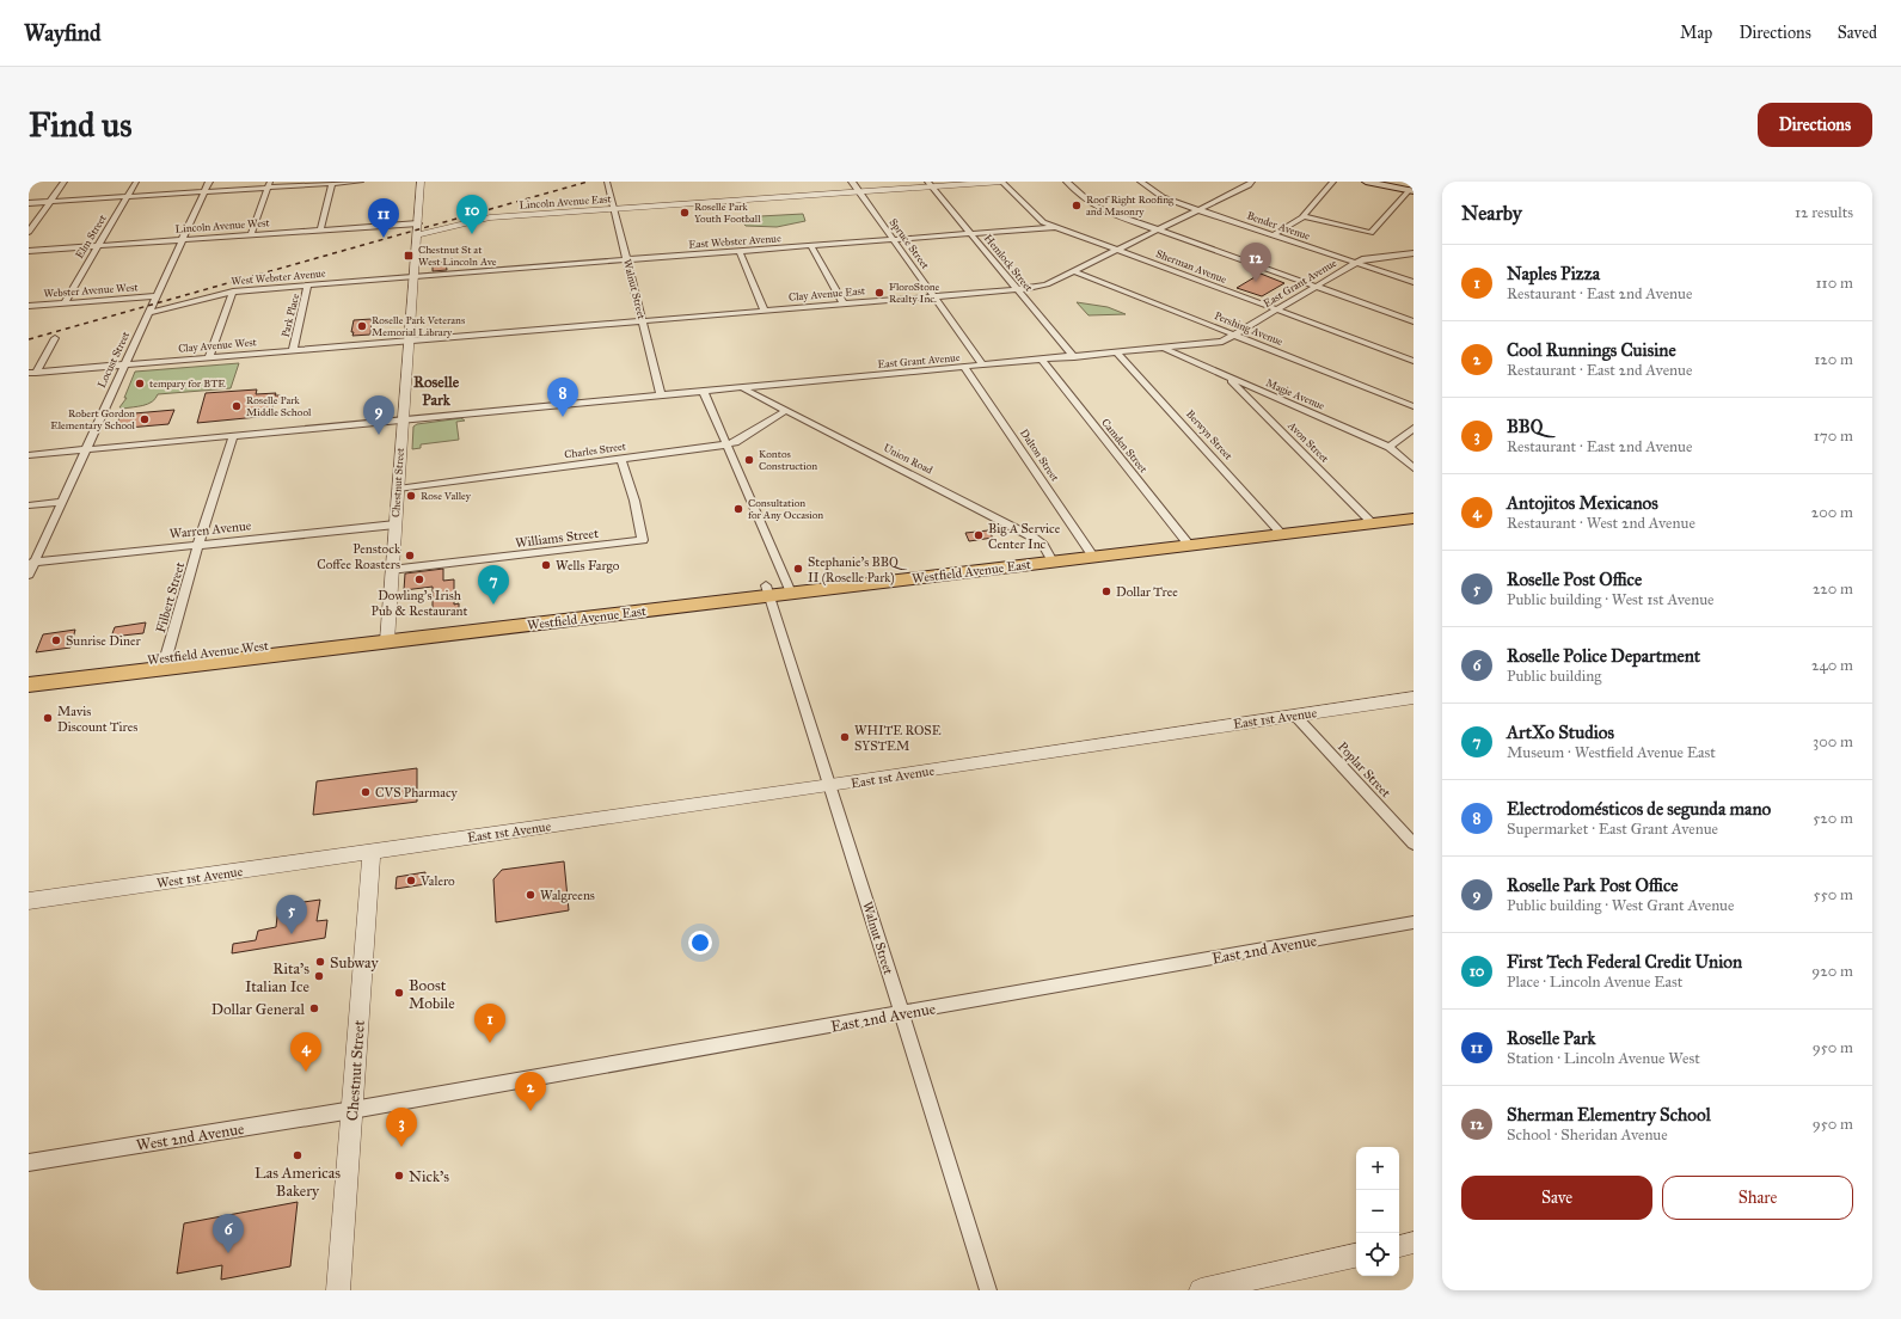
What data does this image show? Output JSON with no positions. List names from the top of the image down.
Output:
{
  "streets": {
    "main road": ["Westfield Avenue East", "Westfield Avenue West"],
    "street": [
      "Lincoln Avenue East",
      "Lincoln Avenue West",
      "Bender Avenue",
      "Elm Street",
      "East Webster Avenue",
      "Spruce Street",
      "Hemlock Street",
      "Sherman Avenue",
      "West Webster Avenue",
      "East Grant Avenue",
      "Walnut Street",
      "Webster Avenue West",
      "Clay Avenue East",
      "Park Place",
      "Pershing Avenue",
      "Clay Avenue West",
      "Locust Street",
      "Magie Avenue",
      "Berwyn Street",
      "Avon Street",
      "Camden Street",
      "Charles Street",
      "Dalton Street",
      "Union Road",
      "Chestnut Street",
      "Warren Avenue",
      "Williams Street",
      "Filbert Street",
      "East 1st Avenue",
      "Poplar Street",
      "West 1st Avenue",
      "East 2nd Avenue",
      "West 2nd Avenue"
    ]
  },
  "crossings": [
    ["Lincoln Avenue East", "Spruce Street"],
    ["Lincoln Avenue East", "Hemlock Street"],
    ["Lincoln Avenue East", "Sherman Avenue"],
    ["Lincoln Avenue East", "Walnut Street"],
    ["Lincoln Avenue East", "Chestnut Street"],
    ["Lincoln Avenue West", "Elm Street"],
    ["Lincoln Avenue West", "Locust Street"],
    ["Lincoln Avenue West", "Chestnut Street"],
    ["Bender Avenue", "East Grant Avenue"],
    ["Bender Avenue", "Clay Avenue East"],
    ["Elm Street", "Webster Avenue West"],
    ["East Webster Avenue", "Spruce Street"],
    ["East Webster Avenue", "Hemlock Street"],
    ["East Webster Avenue", "Sherman Avenue"],
    ["East Webster Avenue", "West Webster Avenue"],
    ["East Webster Avenue", "Walnut Street"],
    ["East Webster Avenue", "Chestnut Street"],
    ["Spruce Street", "East Grant Avenue"],
    ["Spruce Street", "Clay Avenue East"],
    ["Hemlock Street", "East Grant Avenue"],
    ["Hemlock Street", "Clay Avenue East"],
    ["Sherman Avenue", "East Grant Avenue"],
    ["Sherman Avenue", "Clay Avenue East"],
    ["West Webster Avenue", "Park Place"],
    ["West Webster Avenue", "Locust Street"],
    ["West Webster Avenue", "Chestnut Street"],
    ["East Grant Avenue", "Walnut Street"],
    ["East Grant Avenue", "Pershing Avenue"],
    ["East Grant Avenue", "Locust Street"],
    ["East Grant Avenue", "Magie Avenue"],
    ["East Grant Avenue", "Berwyn Street"],
    ["East Grant Avenue", "Camden Street"],
    ["East Grant Avenue", "Dalton Street"],
    ["East Grant Avenue", "Union Road"],
    ["East Grant Avenue", "Chestnut Street"],
    ["East Grant Avenue", "Filbert Street"],
    ["Walnut Street", "Clay Avenue East"],
    ["Walnut Street", "Westfield Avenue East"],
    ["Walnut Street", "East 1st Avenue"],
    ["Walnut Street", "East 2nd Avenue"],
    ["Webster Avenue West", "Locust Street"],
    ["Clay Avenue East", "Pershing Avenue"],
    ["Clay Avenue East", "Clay Avenue West"],
    ["Clay Avenue East", "Chestnut Street"],
    ["Park Place", "Clay Avenue West"],
    ["Clay Avenue West", "Locust Street"],
    ["Clay Avenue West", "Chestnut Street"],
    ["Locust Street", "Warren Avenue"],
    ["Magie Avenue", "Avon Street"],
    ["Berwyn Street", "Westfield Avenue East"],
    ["Avon Street", "Westfield Avenue East"],
    ["Camden Street", "Westfield Avenue East"],
    ["Charles Street", "Union Road"],
    ["Charles Street", "Chestnut Street"],
    ["Charles Street", "Williams Street"],
    ["Dalton Street", "Westfield Avenue East"],
    ["Union Road", "Westfield Avenue East"],
    ["Chestnut Street", "Warren Avenue"],
    ["Chestnut Street", "Williams Street"],
    ["Chestnut Street", "Westfield Avenue East"],
    ["Chestnut Street", "Westfield Avenue West"],
    ["Chestnut Street", "East 1st Avenue"],
    ["Chestnut Street", "West 1st Avenue"],
    ["Chestnut Street", "East 2nd Avenue"],
    ["Chestnut Street", "West 2nd Avenue"],
    ["Warren Avenue", "Filbert Street"],
    ["Westfield Avenue East", "Westfield Avenue West"],
    ["Filbert Street", "Westfield Avenue West"],
    ["East 1st Avenue", "Poplar Street"],
    ["East 1st Avenue", "West 1st Avenue"],
    ["East 2nd Avenue", "West 2nd Avenue"]
  ],
  "districts": ["Roselle Park"],
  "places": {
    "other": [
      "Roof Right Roofing and Masonry",
      "Roselle Park Youth Football",
      "FloroStone Realty Inc.",
      "Roselle Park Veterans Memorial Library",
      "tempary for BTE",
      "Roselle Park Middle School",
      "Robert Gordon Elementary School",
      "Kontos Construction",
      "Rose Valley",
      "Consultation for Any Occasion",
      "Big A Service Center Inc",
      "Penstock Coffee Roasters",
      "Wells Fargo",
      "Stephanie's BBQ II (Roselle Park)",
      "Dowling's Irish Pub & Restaurant",
      "Dollar Tree",
      "Sunrise Diner",
      "Mavis Discount Tires",
      "WHITE ROSE SYSTEM",
      "CVS Pharmacy",
      "Valero",
      "Walgreens",
      "Subway",
      "Rita's Italian Ice",
      "Boost Mobile",
      "Dollar General",
      "Las Americas Bakery",
      "Nick's"
    ],
    "transit": ["Chestnut St at West Lincoln Ave"]
  },
  "page": {
    "header": "Wayfind",
    "nav": ["Map", "Directions", "Saved"],
    "buttons": [
      "Directions",
      ["Save", "Share"]
    ],
    "title": "Find us",
    "heading": ["Nearby", "12 results"],
    "pins": [
      "10",
      "11",
      "12",
      "8",
      "9",
      "7",
      "5",
      "1",
      "4",
      "2",
      "3",
      "6"
    ],
    "list": [
      {
        "mark": "1",
        "name": "Naples Pizza",
        "note": "Restaurant · East 2nd Avenue",
        "value": "110 m"
      },
      {
        "mark": "2",
        "name": "Cool Runnings Cuisine",
        "note": "Restaurant · East 2nd Avenue",
        "value": "120 m"
      },
      {
        "mark": "3",
        "name": "BBQ",
        "note": "Restaurant · East 2nd Avenue",
        "value": "170 m"
      },
      {
        "mark": "4",
        "name": "Antojitos Mexicanos",
        "note": "Restaurant · West 2nd Avenue",
        "value": "200 m"
      },
      {
        "mark": "5",
        "name": "Roselle Post Office",
        "note": "Public building · West 1st Avenue",
        "value": "220 m"
      },
      {
        "mark": "6",
        "name": "Roselle Police Department",
        "note": "Public building",
        "value": "240 m"
      },
      {
        "mark": "7",
        "name": "ArtXo Studios",
        "note": "Museum · Westfield Avenue East",
        "value": "300 m"
      },
      {
        "mark": "8",
        "name": "Electrodomésticos de segunda mano",
        "note": "Supermarket · East Grant Avenue",
        "value": "520 m"
      },
      {
        "mark": "9",
        "name": "Roselle Park Post Office",
        "note": "Public building · West Grant Avenue",
        "value": "550 m"
      },
      {
        "mark": "10",
        "name": "First Tech Federal Credit Union",
        "note": "Place · Lincoln Avenue East",
        "value": "920 m"
      },
      {
        "mark": "11",
        "name": "Roselle Park",
        "note": "Station · Lincoln Avenue West",
        "value": "950 m"
      },
      {
        "mark": "12",
        "name": "Sherman Elementry School",
        "note": "School · Sheridan Avenue",
        "value": "950 m"
      }
    ],
    "map_buttons": ["+", "−"]
  }
}
